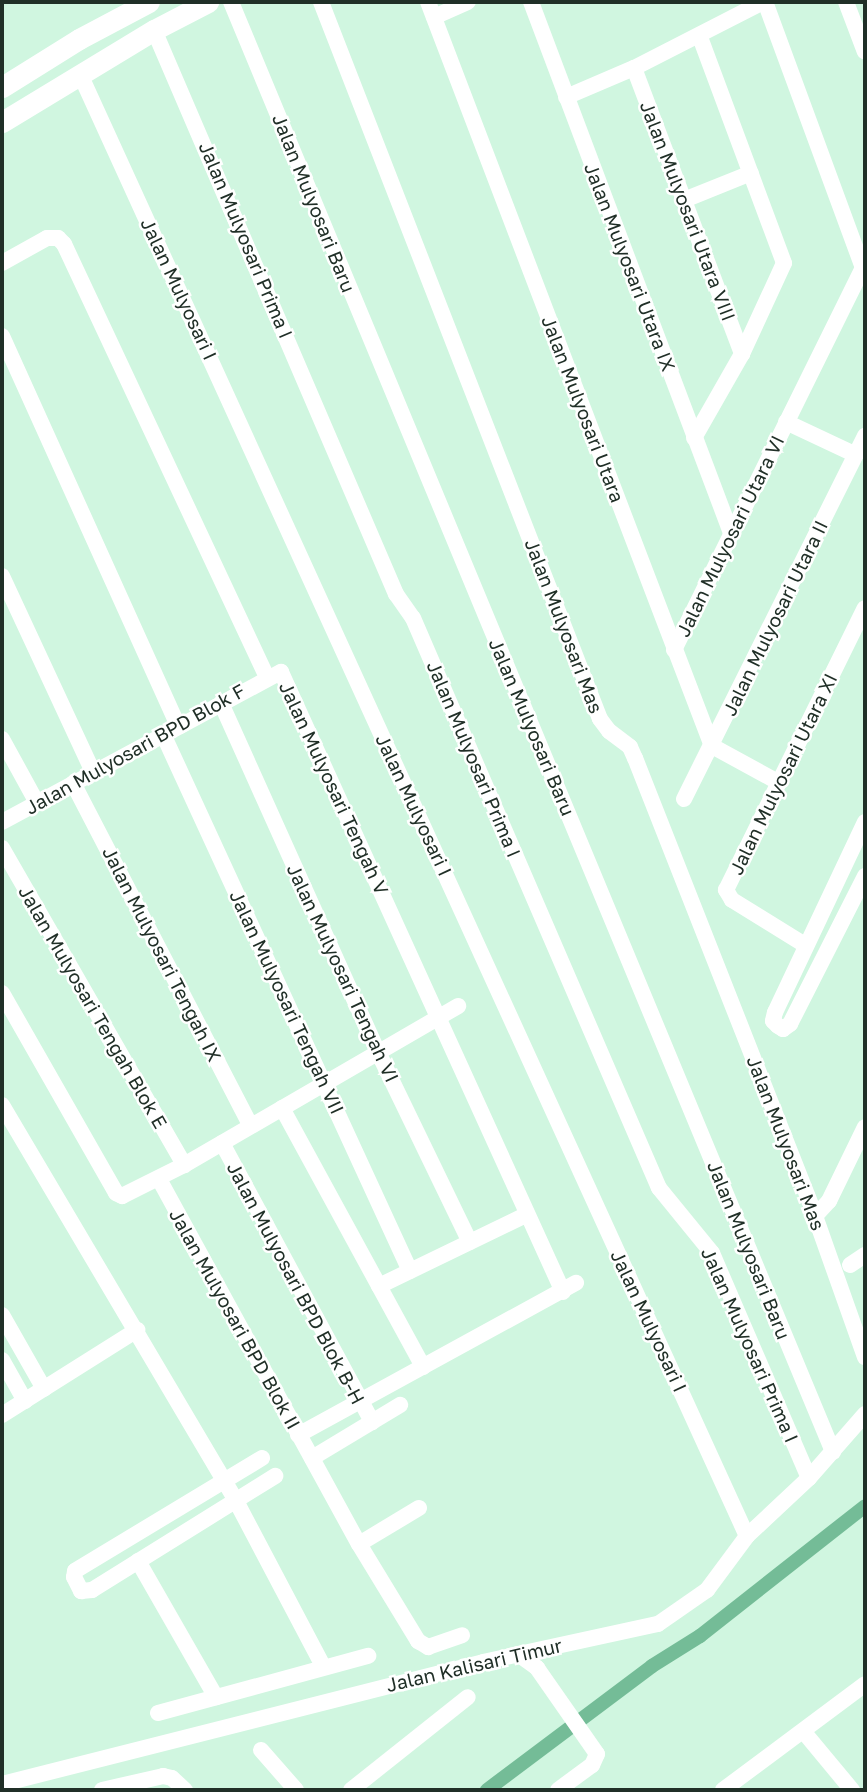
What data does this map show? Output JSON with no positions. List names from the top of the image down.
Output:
{
  "streets": {
    "street": [
      "Jalan Mulyosari Baru",
      "Jalan Mulyosari Utara VIII",
      "Jalan Mulyosari Prima I",
      "Jalan Mulyosari Utara IX",
      "Jalan Mulyosari I",
      "Jalan Mulyosari Utara",
      "Jalan Mulyosari Utara VI",
      "Jalan Mulyosari Utara II",
      "Jalan Mulyosari Mas",
      "Jalan Mulyosari BPD Blok F",
      "Jalan Mulyosari Utara XI",
      "Jalan Mulyosari Tengah V",
      "Jalan Mulyosari Tengah IX",
      "Jalan Mulyosari Tengah VI",
      "Jalan Mulyosari Tengah VII",
      "Jalan Mulyosari Tengah Blok E",
      "Jalan Mulyosari BPD Blok B-H",
      "Jalan Mulyosari BPD Blok II",
      "Jalan Kalisari Timur"
    ]
  },
  "crossings": [
    ["Jalan Mulyosari Baru", "Jalan Kalisari Timur"],
    ["Jalan Mulyosari Prima I", "Jalan Kalisari Timur"],
    ["Jalan Mulyosari Utara IX", "Jalan Mulyosari Utara VI"],
    ["Jalan Mulyosari I", "Jalan Kalisari Timur"],
    ["Jalan Mulyosari Utara", "Jalan Mulyosari Utara VI"],
    ["Jalan Mulyosari Utara", "Jalan Mulyosari Utara II"],
    ["Jalan Mulyosari Utara VI", "Jalan Mulyosari Utara II"],
    ["Jalan Mulyosari BPD Blok F", "Jalan Mulyosari Tengah V"],
    ["Jalan Mulyosari BPD Blok F", "Jalan Mulyosari Tengah IX"],
    ["Jalan Mulyosari BPD Blok F", "Jalan Mulyosari Tengah VI"],
    ["Jalan Mulyosari BPD Blok F", "Jalan Mulyosari Tengah VII"]
  ]
}
